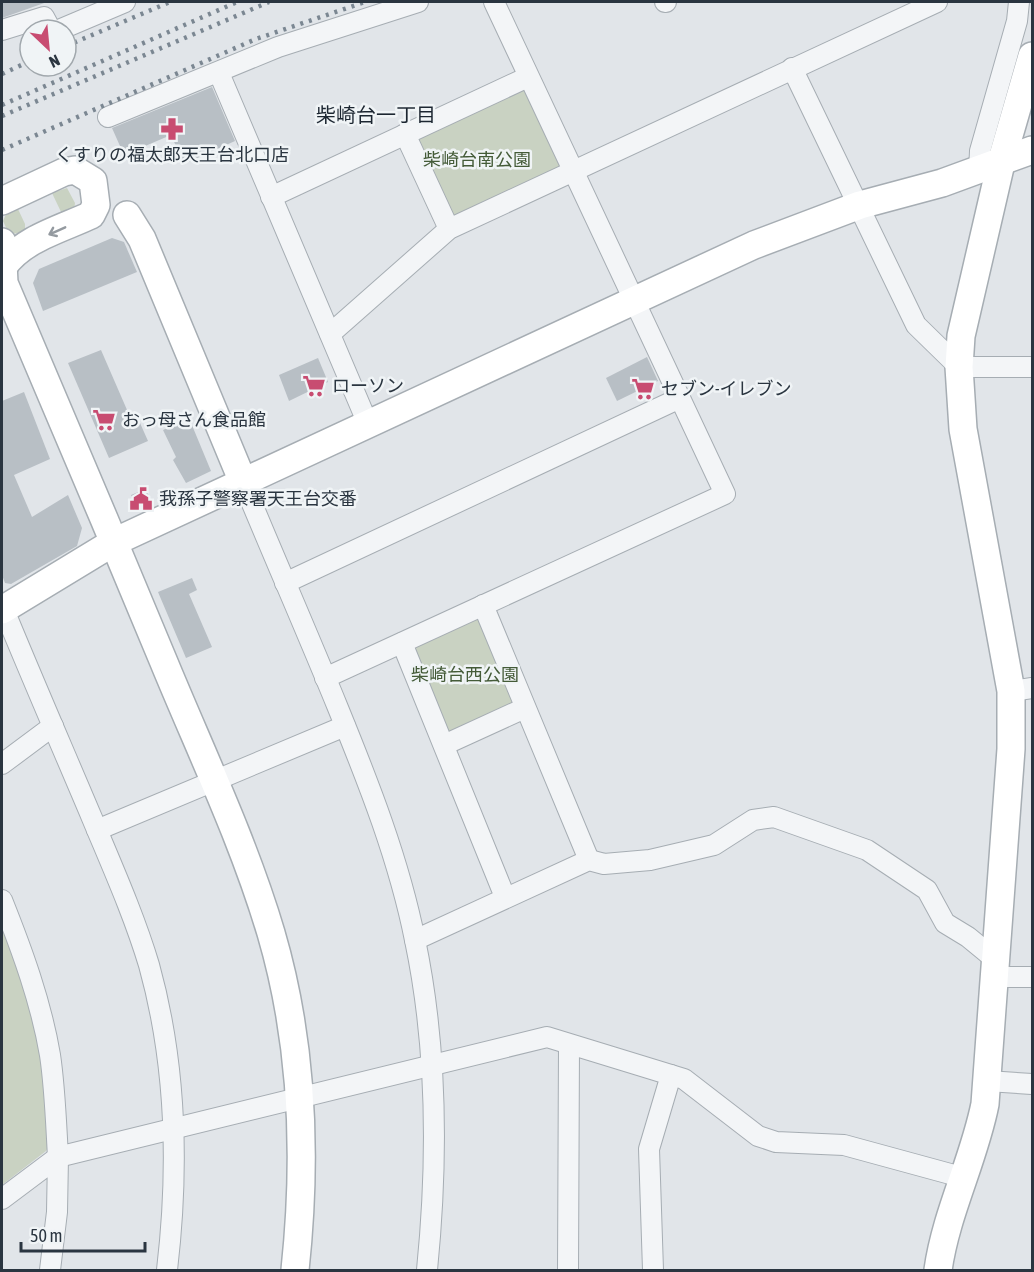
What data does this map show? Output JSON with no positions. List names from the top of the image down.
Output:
{
  "districts": ["柴崎台一丁目"],
  "parks": ["柴崎台南公園", "柴崎台西公園"],
  "places": {
    "pharmacy": ["くすりの福太郎天王台北口店"],
    "supermarket": ["ローソン", "セブン-イレブン", "おっ母さん食品館"],
    "public building": ["我孫子警察署天王台交番"]
  },
  "scale_bar": "50 m",
  "north": "bottom right"
}
